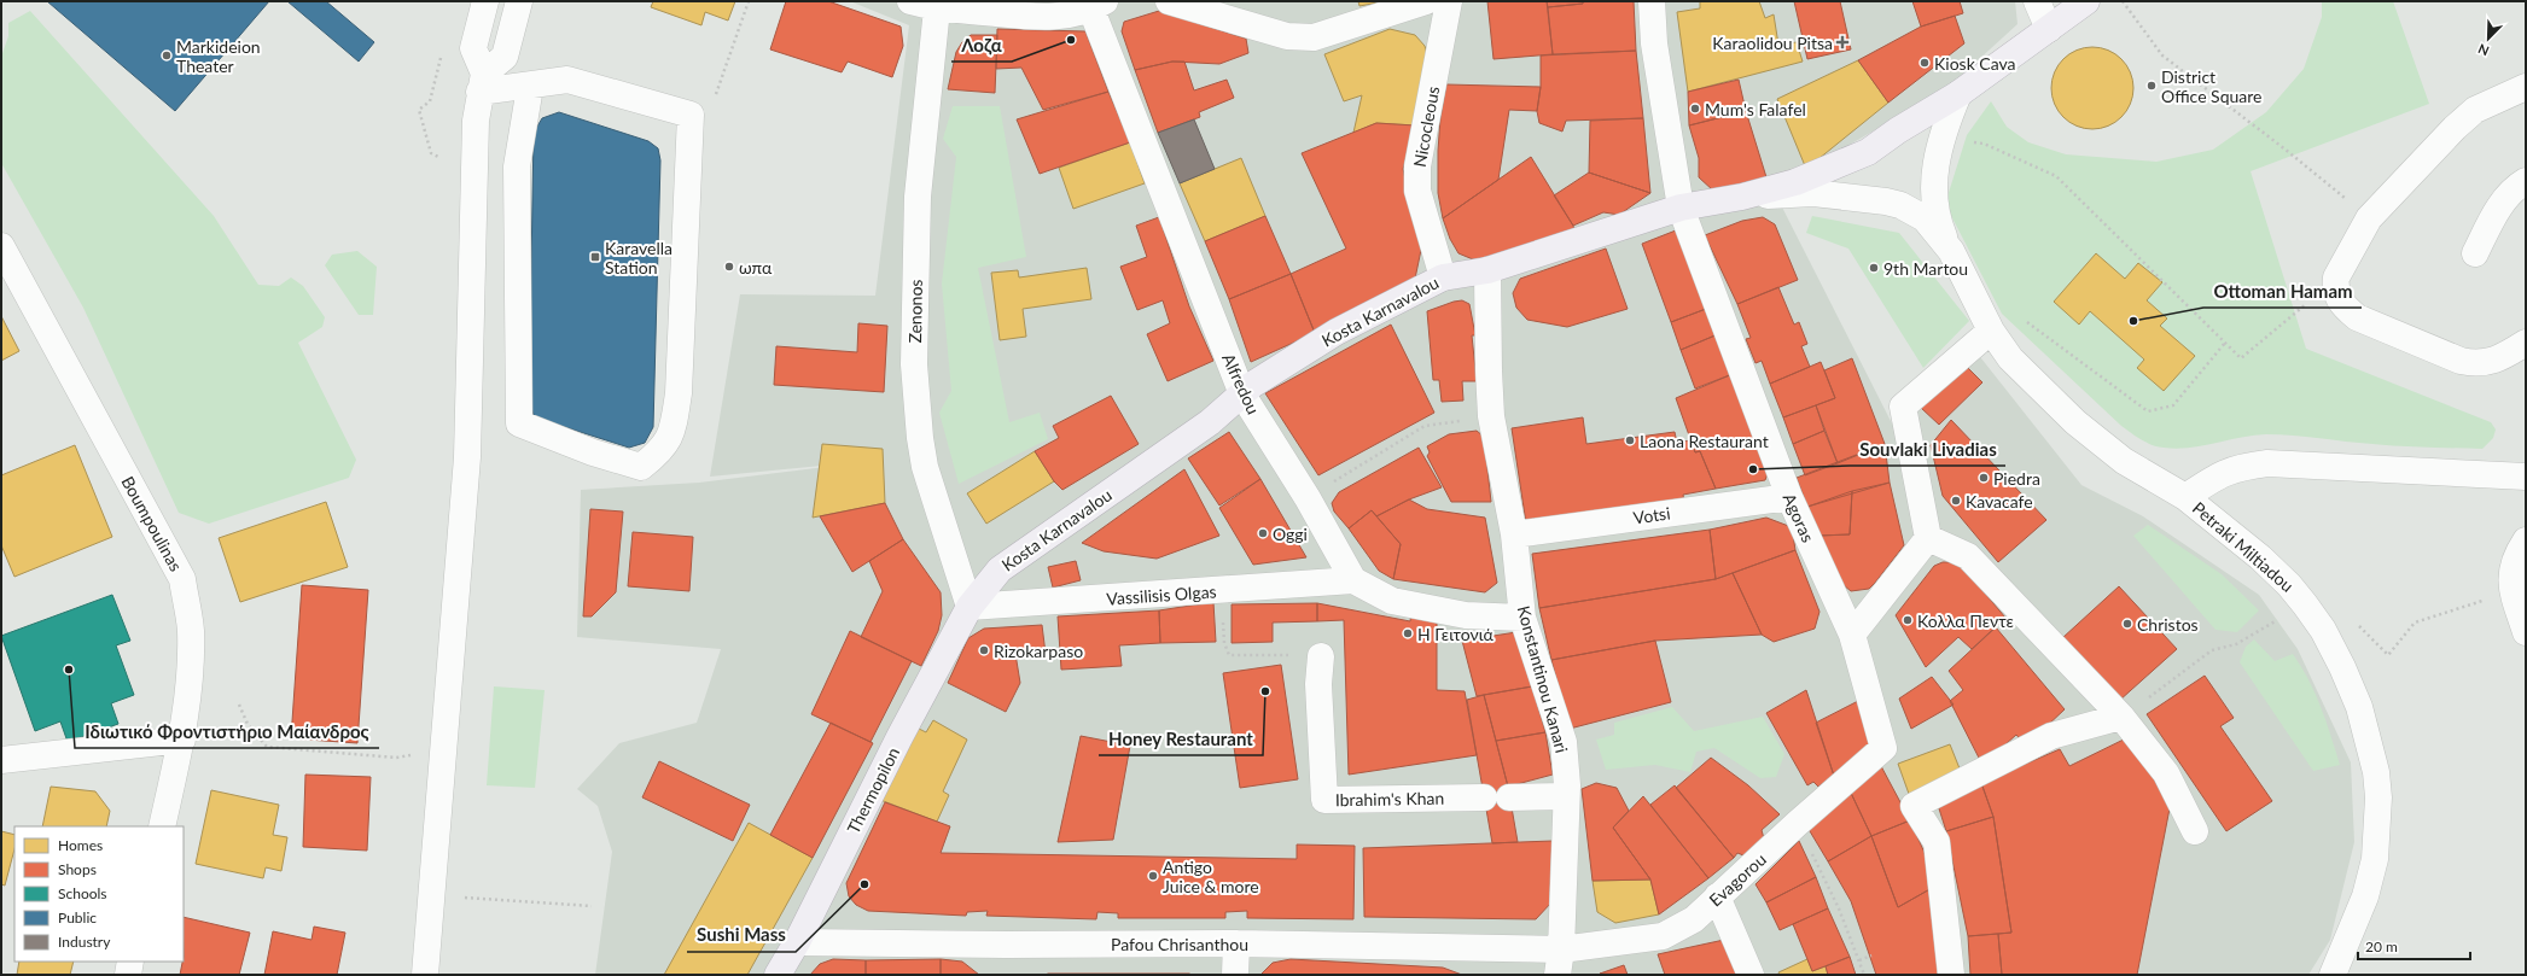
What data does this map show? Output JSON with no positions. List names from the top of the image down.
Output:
{
  "streets": {
    "main road": ["Kosta Karnavalou", "Thermopilon"],
    "street": [
      "Nicocleous",
      "Zenonos",
      "Alfredou",
      "Votsi",
      "Agoras",
      "Boumpoulinas",
      "Petraki Miltiadou",
      "Vassilisis Olgas",
      "Konstantinou Kanari",
      "Ibrahim's Khan",
      "Evagorou",
      "Pafou Chrisanthou"
    ]
  },
  "crossings": [
    ["Nicocleous", "Kosta Karnavalou"],
    ["Zenonos", "Kosta Karnavalou"],
    ["Zenonos", "Vassilisis Olgas"],
    ["Zenonos", "Thermopilon"],
    ["Kosta Karnavalou", "Alfredou"],
    ["Kosta Karnavalou", "Agoras"],
    ["Kosta Karnavalou", "Petraki Miltiadou"],
    ["Kosta Karnavalou", "Vassilisis Olgas"],
    ["Kosta Karnavalou", "Konstantinou Kanari"],
    ["Kosta Karnavalou", "Thermopilon"],
    ["Alfredou", "Vassilisis Olgas"],
    ["Votsi", "Agoras"],
    ["Votsi", "Konstantinou Kanari"],
    ["Agoras", "Evagorou"],
    ["Vassilisis Olgas", "Thermopilon"],
    ["Konstantinou Kanari", "Ibrahim's Khan"],
    ["Konstantinou Kanari", "Evagorou"],
    ["Konstantinou Kanari", "Pafou Chrisanthou"],
    ["Thermopilon", "Pafou Chrisanthou"],
    ["Evagorou", "Pafou Chrisanthou"]
  ],
  "places": {
    "other": [
      "Λοζα",
      "Markideion Theater",
      "Kiosk Cava",
      "District Office Square",
      "Mum's Falafel",
      "ωπα",
      "9th Martou",
      "Ottoman Hamam",
      "Laona Restaurant",
      "Souvlaki Livadias",
      "Piedra",
      "Kavacafe",
      "Oggi",
      "Κολλα Πεντε",
      "Christos",
      "Η Γειτονιά",
      "Rizokarpaso",
      "Ιδιωτικό Φροντιστήριο Μαίανδρος",
      "Honey Restaurant",
      "Antigo Juice & more",
      "Sushi Mass"
    ],
    "health": ["Karaolidou Pitsa"],
    "transit": ["Karavella Station"]
  },
  "legend": [
    "Homes",
    "Shops",
    "Schools",
    "Public",
    "Industry"
  ],
  "scale_bar": "20 m",
  "north": "bottom left"
}
